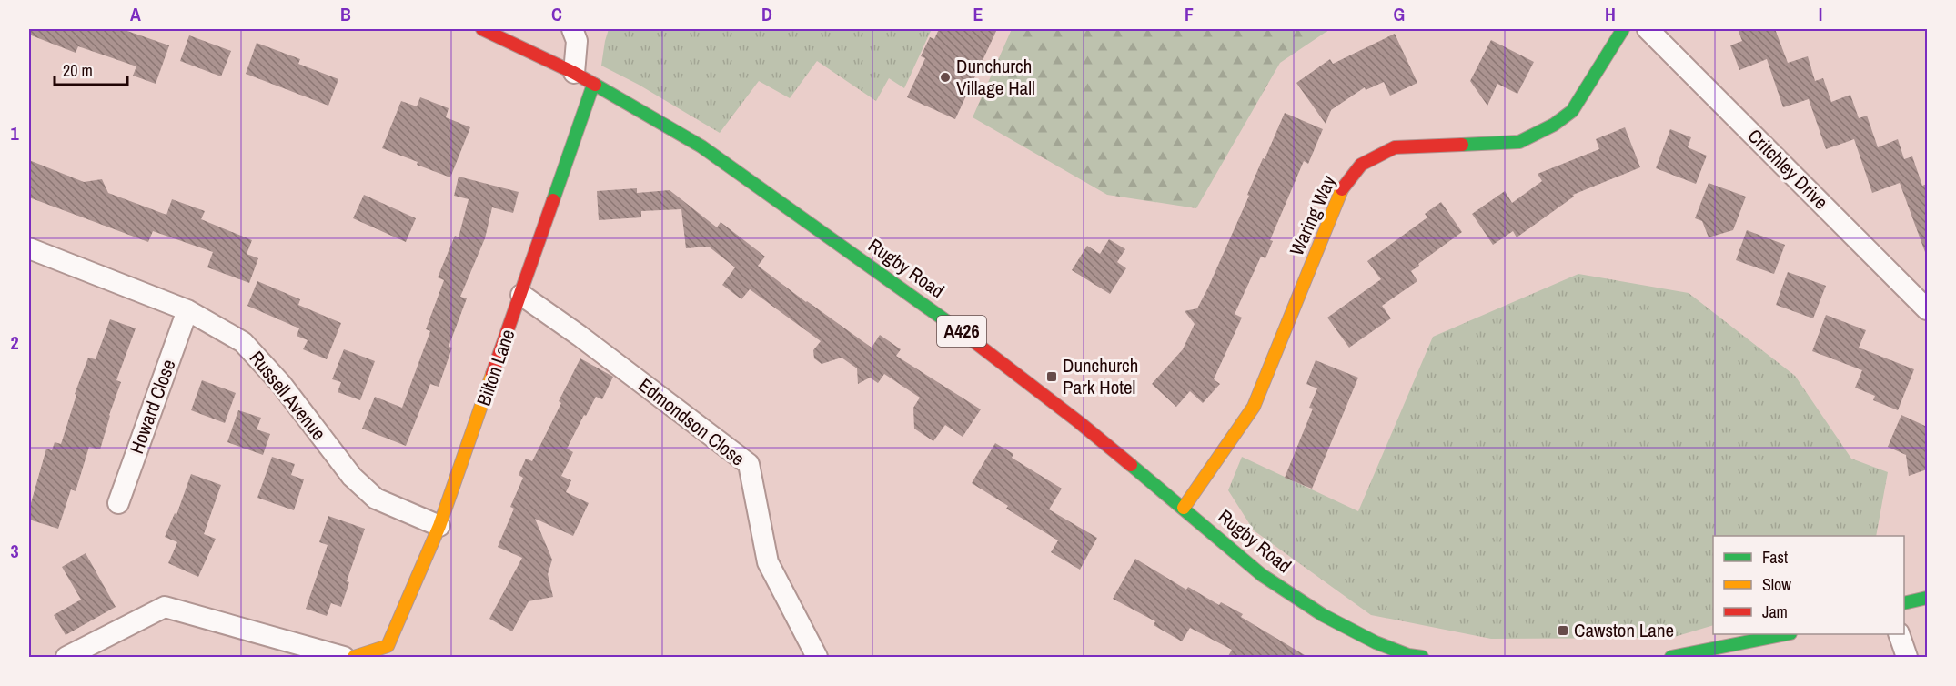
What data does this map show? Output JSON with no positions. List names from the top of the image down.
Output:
{
  "streets": {
    "street": [
      "Critchley Drive",
      "Waring Way",
      "Rugby Road",
      "A426",
      "Bilton Lane",
      "Russell Avenue",
      "Howard Close",
      "Edmondson Close"
    ]
  },
  "crossings": [
    ["Waring Way", "Rugby Road"],
    ["Rugby Road", "Bilton Lane"],
    ["Bilton Lane", "Russell Avenue"],
    ["Bilton Lane", "Edmondson Close"],
    ["Russell Avenue", "Howard Close"]
  ],
  "places": {
    "other": ["Dunchurch Village Hall"],
    "transit": ["Dunchurch Park Hotel", "Cawston Lane"]
  },
  "legend": ["Fast", "Slow", "Jam"],
  "scale_bar": "20 m",
  "grid": {
    "columns": [
      "A",
      "B",
      "C",
      "D",
      "E",
      "F",
      "G",
      "H",
      "I"
    ],
    "rows": ["1", "2", "3"]
  }
}
